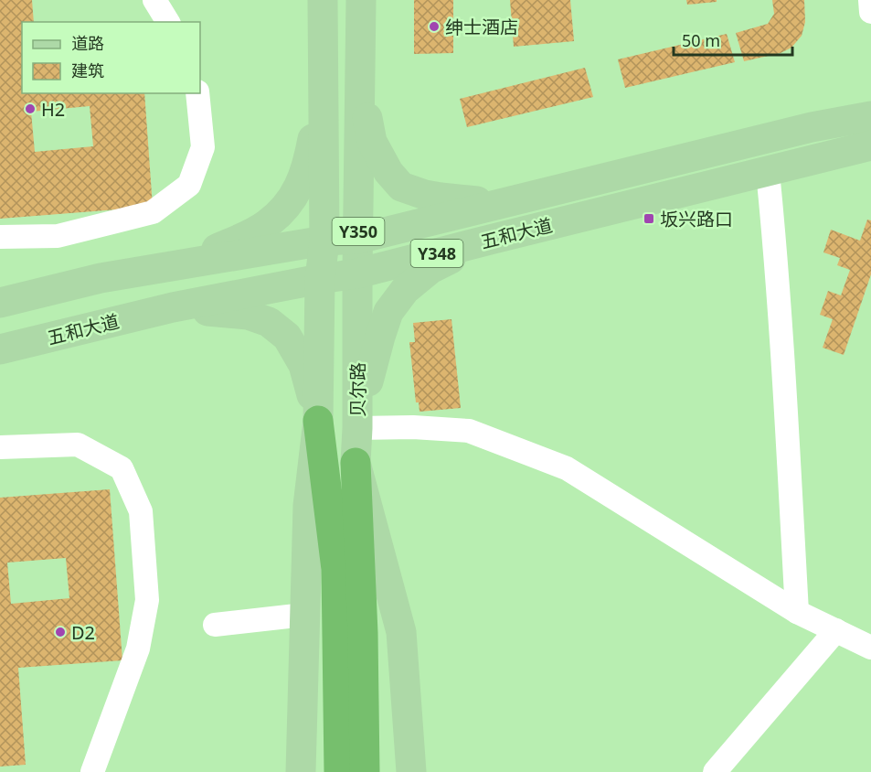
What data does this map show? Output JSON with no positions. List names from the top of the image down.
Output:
{
  "streets": {
    "main road": [
      "Y350",
      "五和大道",
      "Y348",
      "贝尔路"
    ]
  },
  "crossings": [
    ["Y350", "五和大道"],
    ["五和大道", "贝尔路"]
  ],
  "places": {
    "other": ["绅士酒店", "H2", "D2"],
    "transit": ["坂兴路口"]
  },
  "legend": ["道路", "建筑"],
  "scale_bar": "50 m"
}
